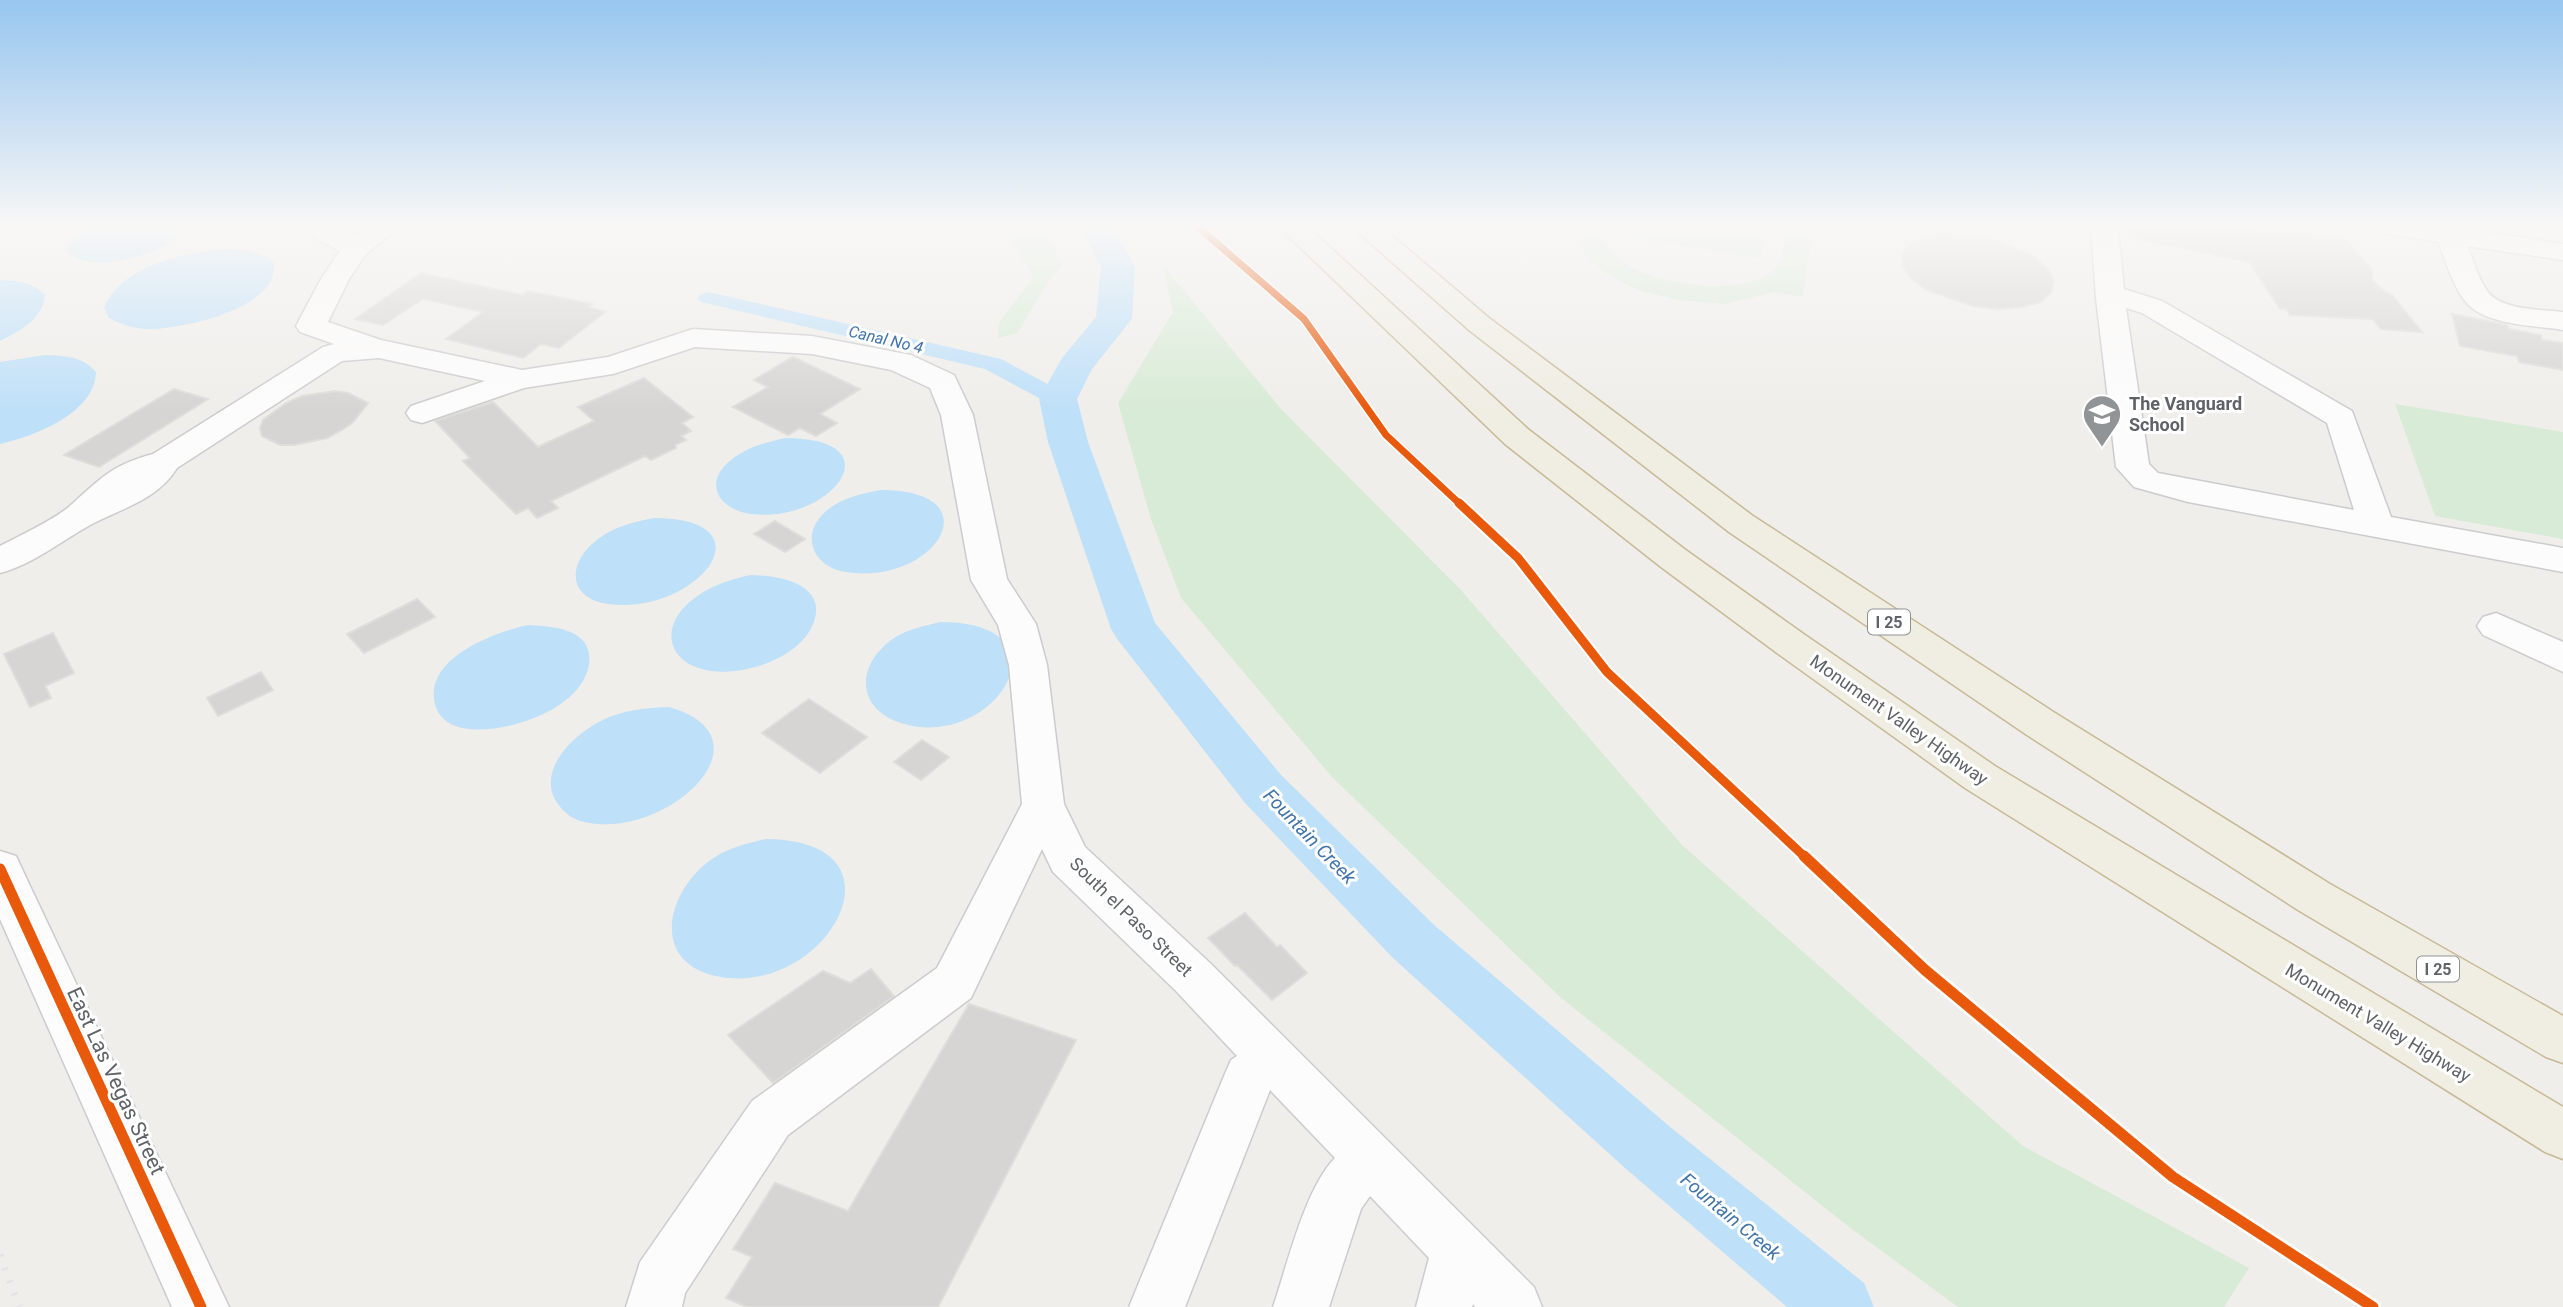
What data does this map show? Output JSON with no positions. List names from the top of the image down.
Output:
{
  "streets": {
    "highway": ["I 25", "Monument Valley Highway"],
    "street": ["South el Paso Street", "East Las Vegas Street"]
  },
  "water": ["Canal No 4", "Fountain Creek"],
  "places": {
    "school or university": ["The Vanguard School"]
  }
}
